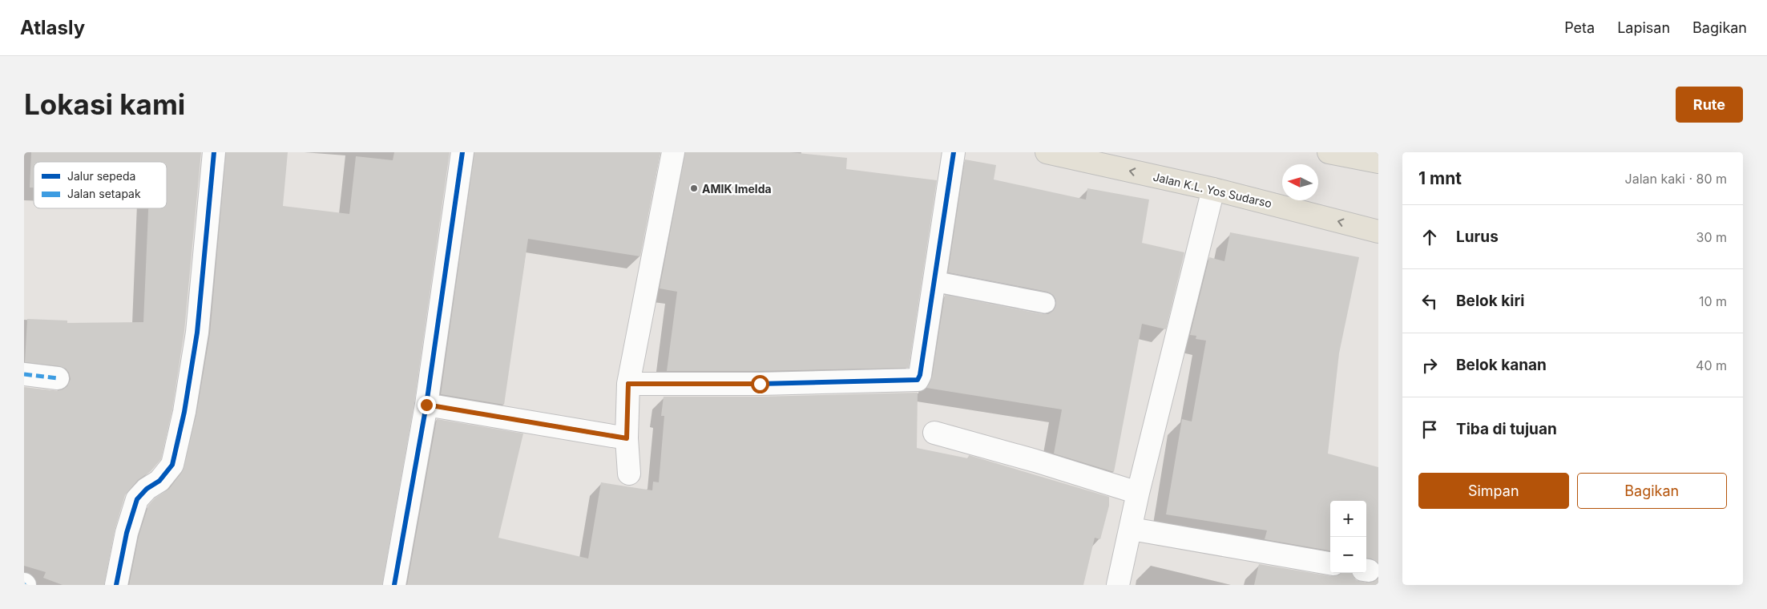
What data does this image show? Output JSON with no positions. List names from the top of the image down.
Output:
{
  "streets": {
    "main road": ["Jalan K.L. Yos Sudarso"]
  },
  "one_way": ["Jalan K.L. Yos Sudarso"],
  "places": ["AMIK Imelda"],
  "legend": ["Jalur sepeda", "Jalan setapak"],
  "north": "left",
  "page": {
    "header": "Atlasly",
    "nav": ["Peta", "Lapisan", "Bagikan"],
    "buttons": [
      "Rute",
      ["Simpan", "Bagikan"]
    ],
    "title": "Lokasi kami",
    "heading": ["1 mnt", "Jalan kaki · 80 m"],
    "list": [
      ["Lurus", "30 m"],
      ["Belok kiri", "10 m"],
      ["Belok kanan", "40 m"],
      "Tiba di tujuan"
    ],
    "map_buttons": ["+", "−"]
  }
}
